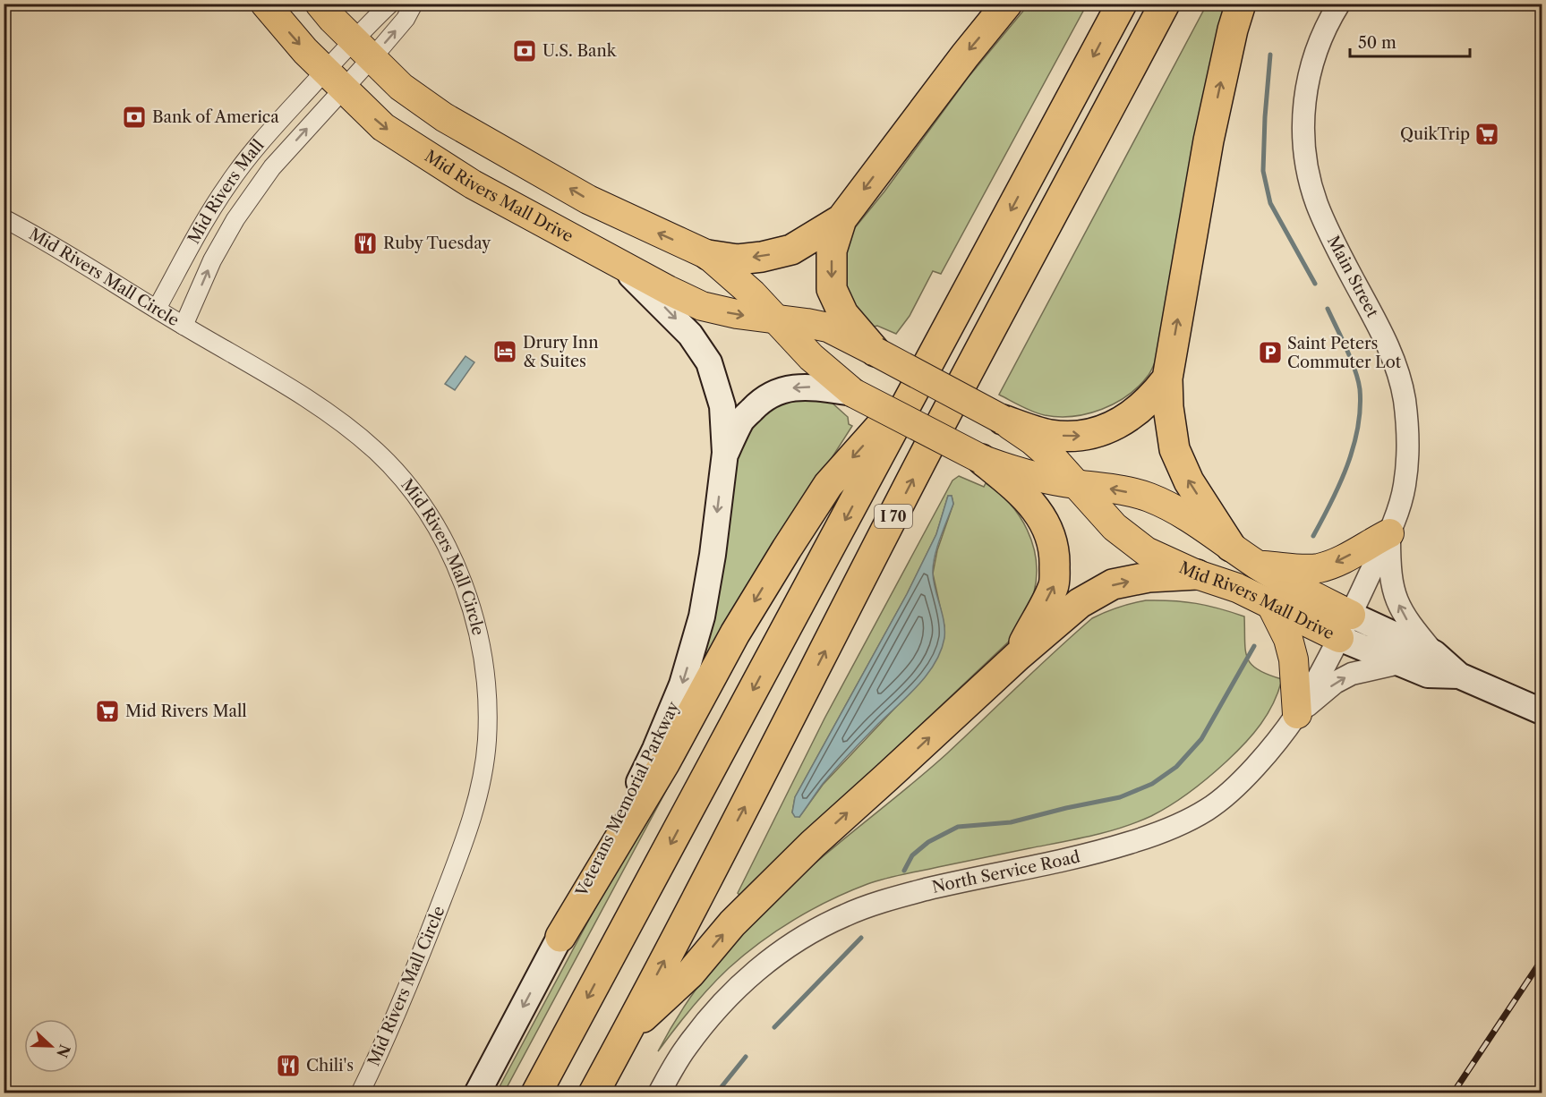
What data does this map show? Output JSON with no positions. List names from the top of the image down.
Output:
{
  "streets": {
    "highway": ["I 70"],
    "main road": ["Mid Rivers Mall Drive", "Veterans Memorial Parkway"],
    "street": [
      "Mid Rivers Mall",
      "Main Street",
      "Mid Rivers Mall Circle",
      "North Service Road"
    ]
  },
  "crossings": [
    ["Mid Rivers Mall", "Mid Rivers Mall Drive"],
    ["Mid Rivers Mall", "Mid Rivers Mall Circle"],
    ["Mid Rivers Mall Drive", "Main Street"],
    ["Mid Rivers Mall Drive", "Veterans Memorial Parkway"],
    ["Mid Rivers Mall Drive", "North Service Road"],
    ["Main Street", "North Service Road"]
  ],
  "one_way": ["Veterans Memorial Parkway"],
  "places": {
    "bank": ["U.S. Bank", "Bank of America"],
    "supermarket": ["QuikTrip", "Mid Rivers Mall"],
    "restaurant": ["Ruby Tuesday", "Chili's"],
    "hotel": ["Drury Inn & Suites"],
    "parking": ["Saint Peters Commuter Lot"]
  },
  "scale_bar": "50 m",
  "north": "right"
}
